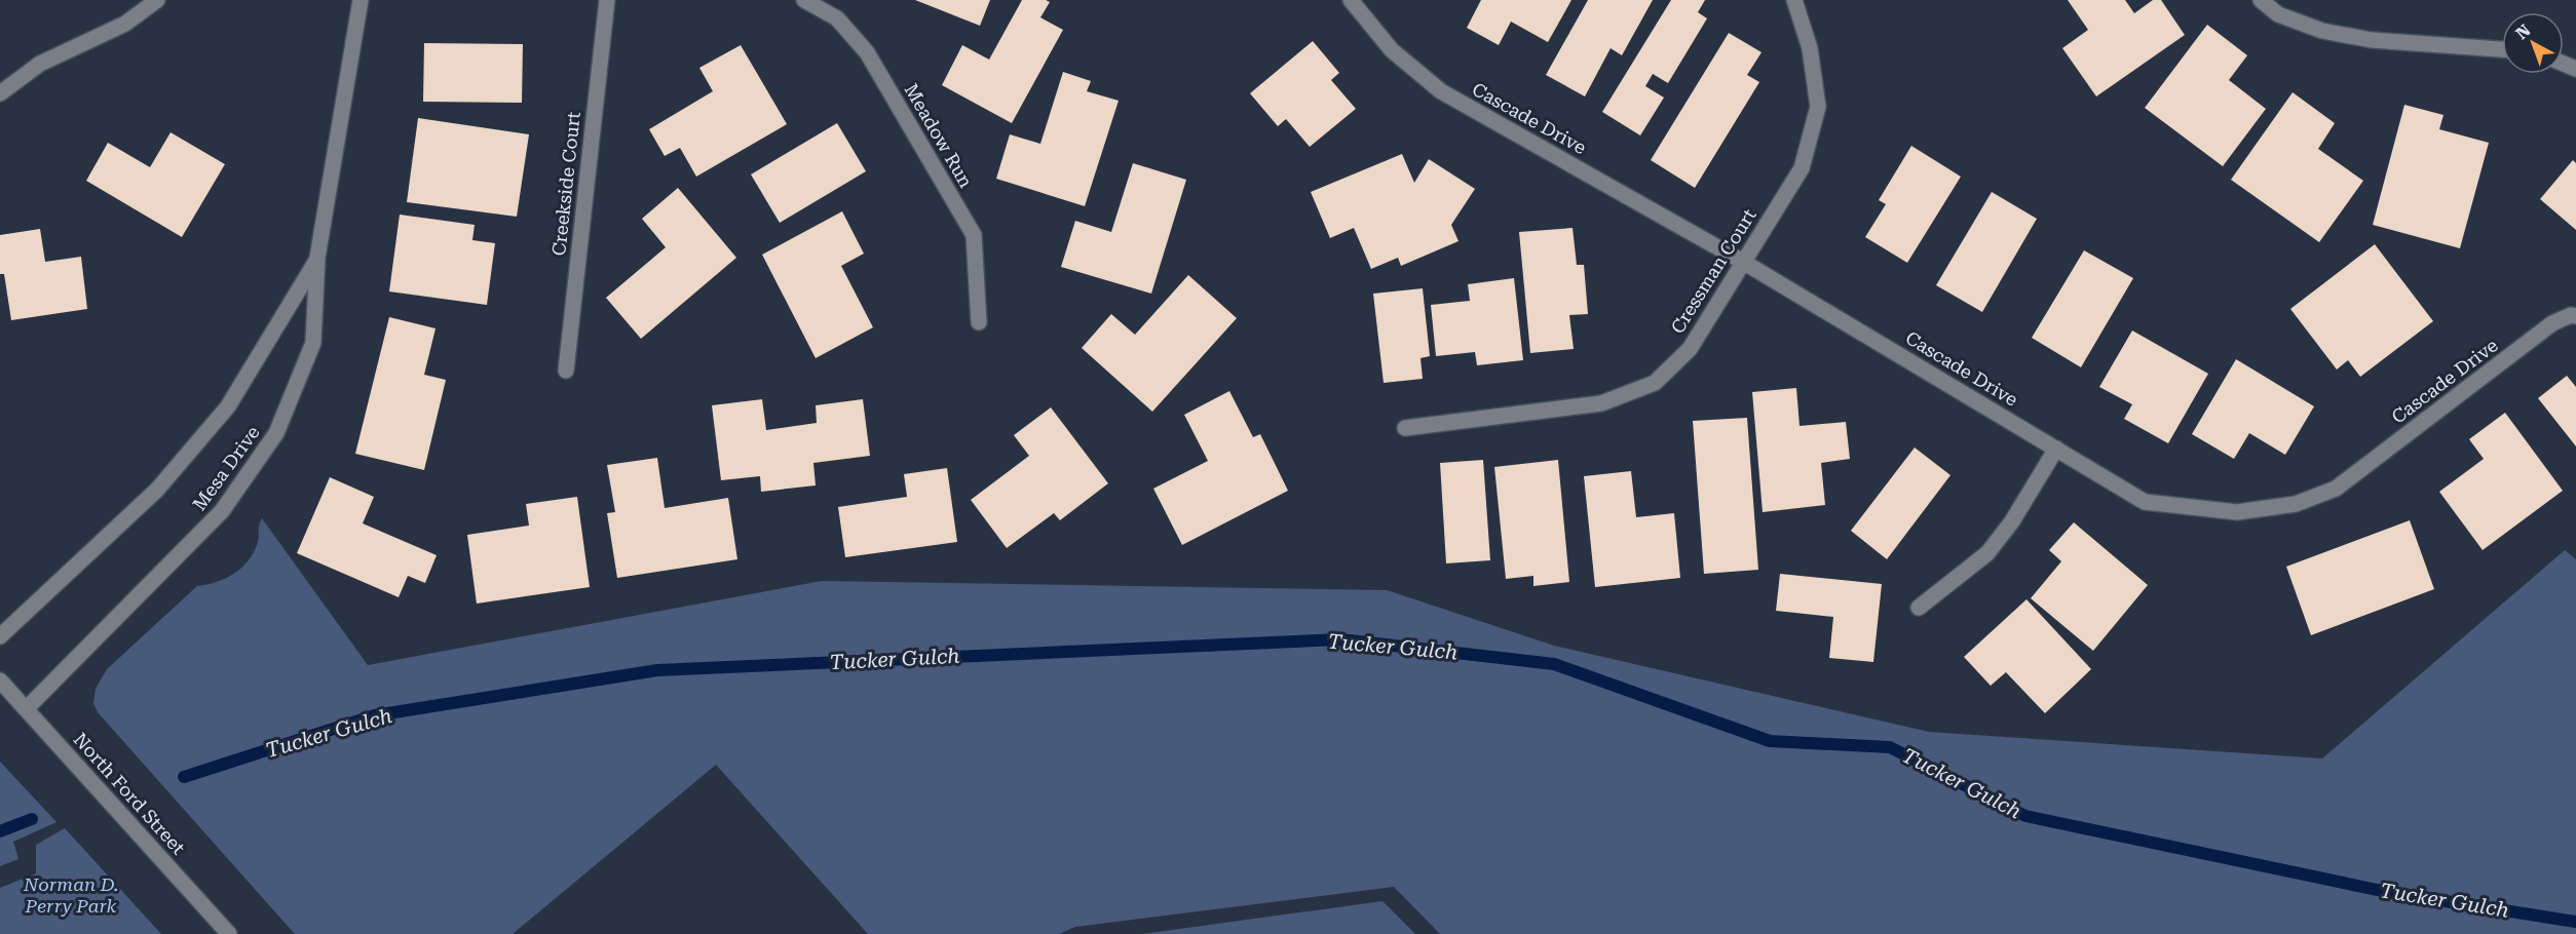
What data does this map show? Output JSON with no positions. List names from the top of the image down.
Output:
{
  "streets": {
    "street": [
      "Cascade Drive",
      "Meadow Run",
      "Creekside Court",
      "Cressman Court",
      "Mesa Drive",
      "North Ford Street"
    ]
  },
  "crossings": [
    ["Cascade Drive", "Cressman Court"],
    ["Mesa Drive", "North Ford Street"]
  ],
  "water": ["Tucker Gulch"],
  "parks": ["Norman D. Perry Park"],
  "north": "top left"
}
